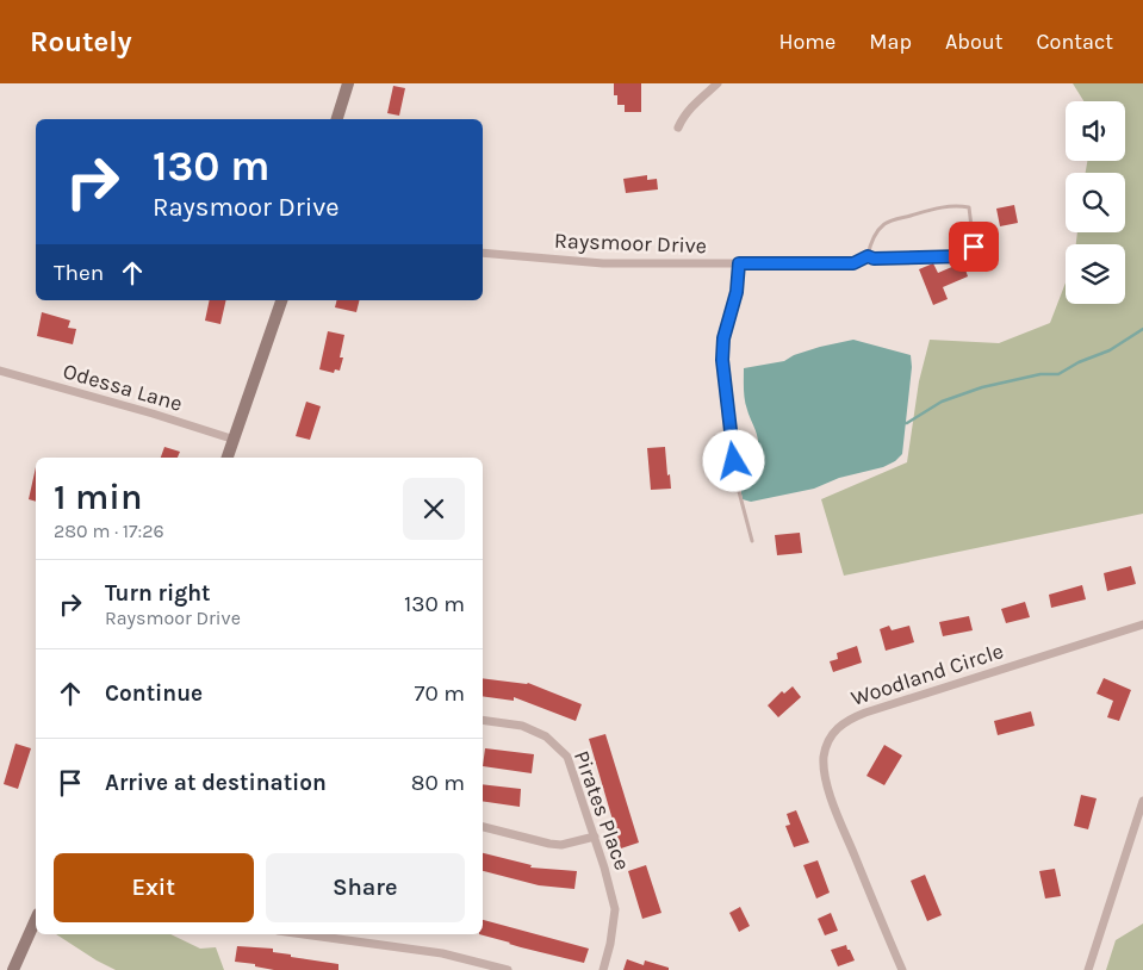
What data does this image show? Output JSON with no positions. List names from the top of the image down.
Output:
{
  "streets": {
    "street": [
      "Raysmoor Drive",
      "Odessa Lane",
      "Woodland Circle",
      "Pirates Place"
    ]
  },
  "page": {
    "header": "Routely",
    "nav": [
      "Home",
      "Map",
      "About",
      "Contact"
    ],
    "turn": ["130 m", "Raysmoor Drive"],
    "then": "Then",
    "heading": ["1 min", "280 m · 17:26"],
    "list": [
      {
        "name": "Turn right",
        "note": "Raysmoor Drive",
        "value": "130 m"
      },
      {
        "name": "Continue",
        "value": "70 m"
      },
      {
        "name": "Arrive at destination",
        "value": "80 m"
      }
    ],
    "buttons": ["Exit", "Share"]
  }
}
